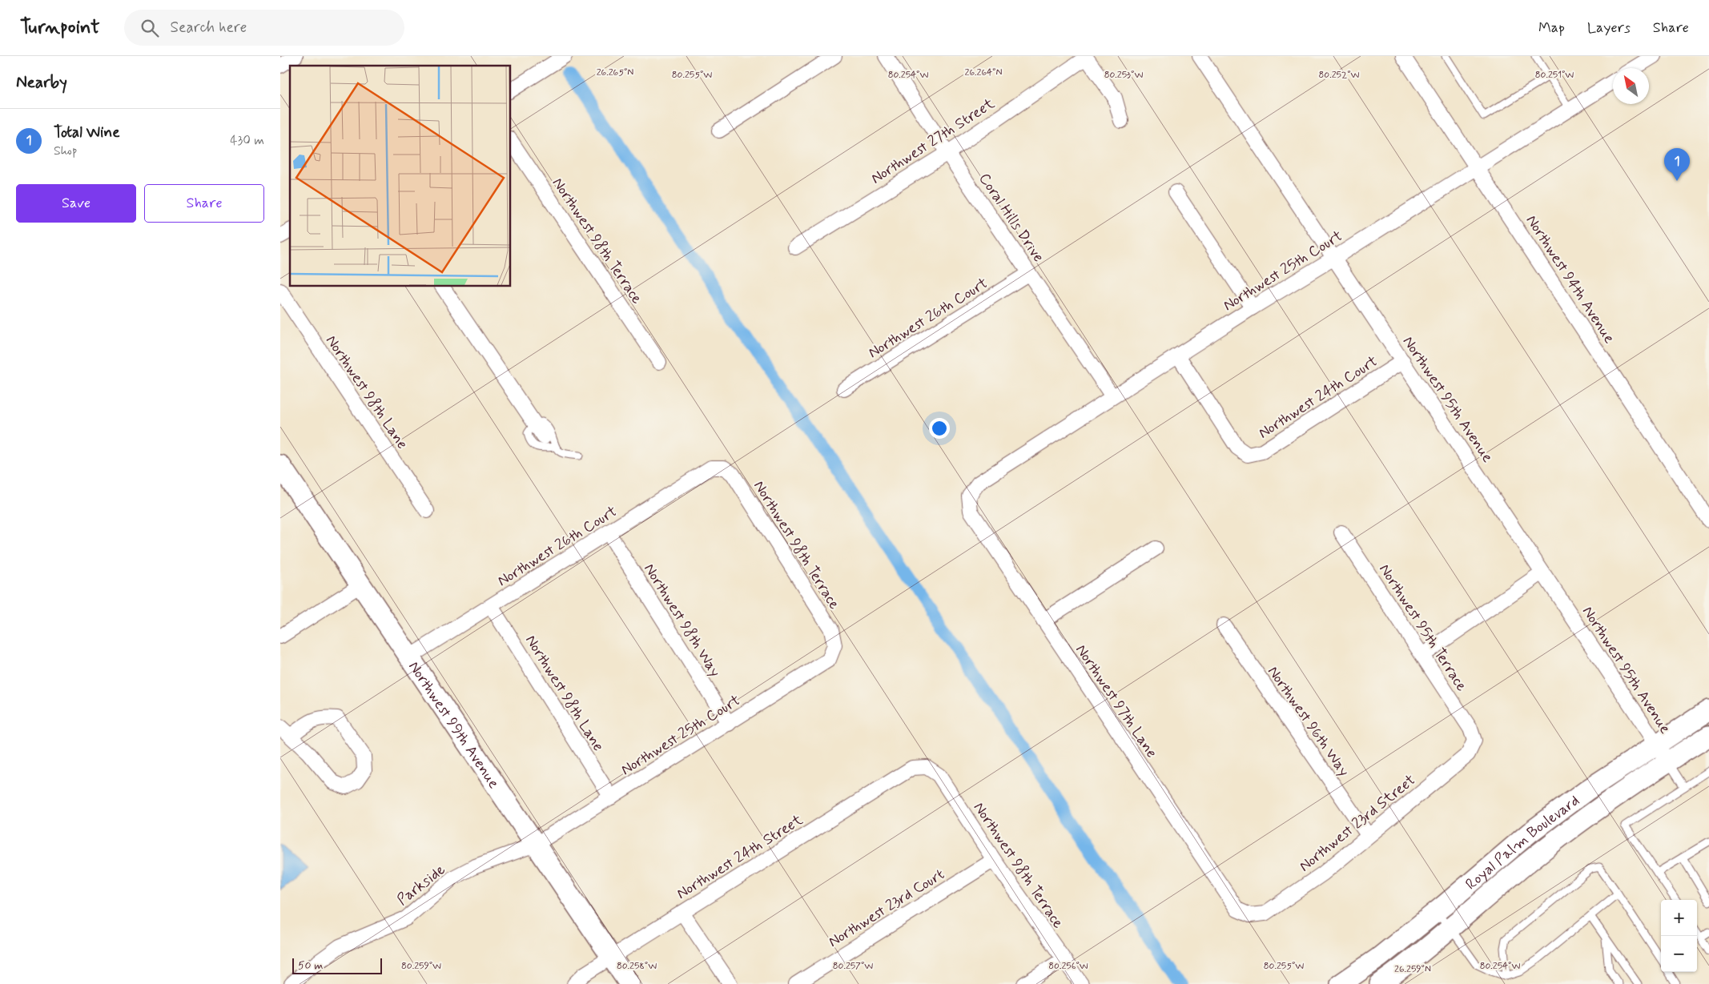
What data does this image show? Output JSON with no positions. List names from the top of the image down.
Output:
{
  "streets": {
    "main road": ["Northwest 99th Avenue", "Royal Palm Boulevard"],
    "street": [
      "Northwest 27th Street",
      "Coral Hills Drive",
      "Northwest 98th Terrace",
      "Northwest 25th Court",
      "Northwest 94th Avenue",
      "Northwest 26th Court",
      "Northwest 98th Lane",
      "Northwest 24th Court",
      "Northwest 95th Avenue",
      "Northwest 98th Way",
      "Northwest 95th Terrace",
      "Northwest 97th Lane",
      "Northwest 96th Way",
      "Northwest 23rd Street",
      "Northwest 24th Street",
      "Parkside",
      "Northwest 23rd Court"
    ]
  },
  "crossings": [
    ["Northwest 27th Street", "Coral Hills Drive"],
    ["Coral Hills Drive", "Northwest 25th Court"],
    ["Coral Hills Drive", "Northwest 26th Court"],
    ["Northwest 98th Terrace", "Northwest 25th Court"],
    ["Northwest 98th Terrace", "Northwest 26th Court"],
    ["Northwest 98th Terrace", "Northwest 24th Street"],
    ["Northwest 98th Terrace", "Northwest 23rd Court"],
    ["Northwest 25th Court", "Northwest 94th Avenue"],
    ["Northwest 25th Court", "Northwest 98th Lane"],
    ["Northwest 25th Court", "Northwest 24th Court"],
    ["Northwest 25th Court", "Northwest 95th Avenue"],
    ["Northwest 25th Court", "Northwest 98th Way"],
    ["Northwest 25th Court", "Northwest 97th Lane"],
    ["Northwest 25th Court", "Northwest 99th Avenue"],
    ["Northwest 25th Court", "Parkside"],
    ["Northwest 26th Court", "Northwest 98th Lane"],
    ["Northwest 26th Court", "Northwest 98th Way"],
    ["Northwest 26th Court", "Northwest 99th Avenue"],
    ["Northwest 24th Court", "Northwest 95th Avenue"],
    ["Northwest 95th Avenue", "Royal Palm Boulevard"],
    ["Northwest 95th Terrace", "Northwest 23rd Street"],
    ["Northwest 97th Lane", "Northwest 23rd Street"],
    ["Northwest 96th Way", "Northwest 23rd Street"],
    ["Northwest 99th Avenue", "Northwest 24th Street"],
    ["Northwest 99th Avenue", "Parkside"]
  ],
  "scale_bar": "50 m",
  "north": "top left",
  "page": {
    "header": "Turnpoint",
    "search": "Search here",
    "nav": ["Map", "Layers", "Share"],
    "heading": "Nearby",
    "list": [
      {
        "mark": "1",
        "name": "Total Wine",
        "note": "Shop",
        "value": "430 m"
      }
    ],
    "pins": "1",
    "buttons": ["Save", "Share"],
    "map_buttons": ["+", "−"],
    "scale": "50 m"
  },
  "coordinates": [
    "26.265°N",
    "26.264°N",
    "80.255°W",
    "80.254°W",
    "80.253°W",
    "80.252°W",
    "80.251°W",
    "80.259°W",
    "80.258°W",
    "80.257°W",
    "80.256°W",
    "26.259°N"
  ]
}
